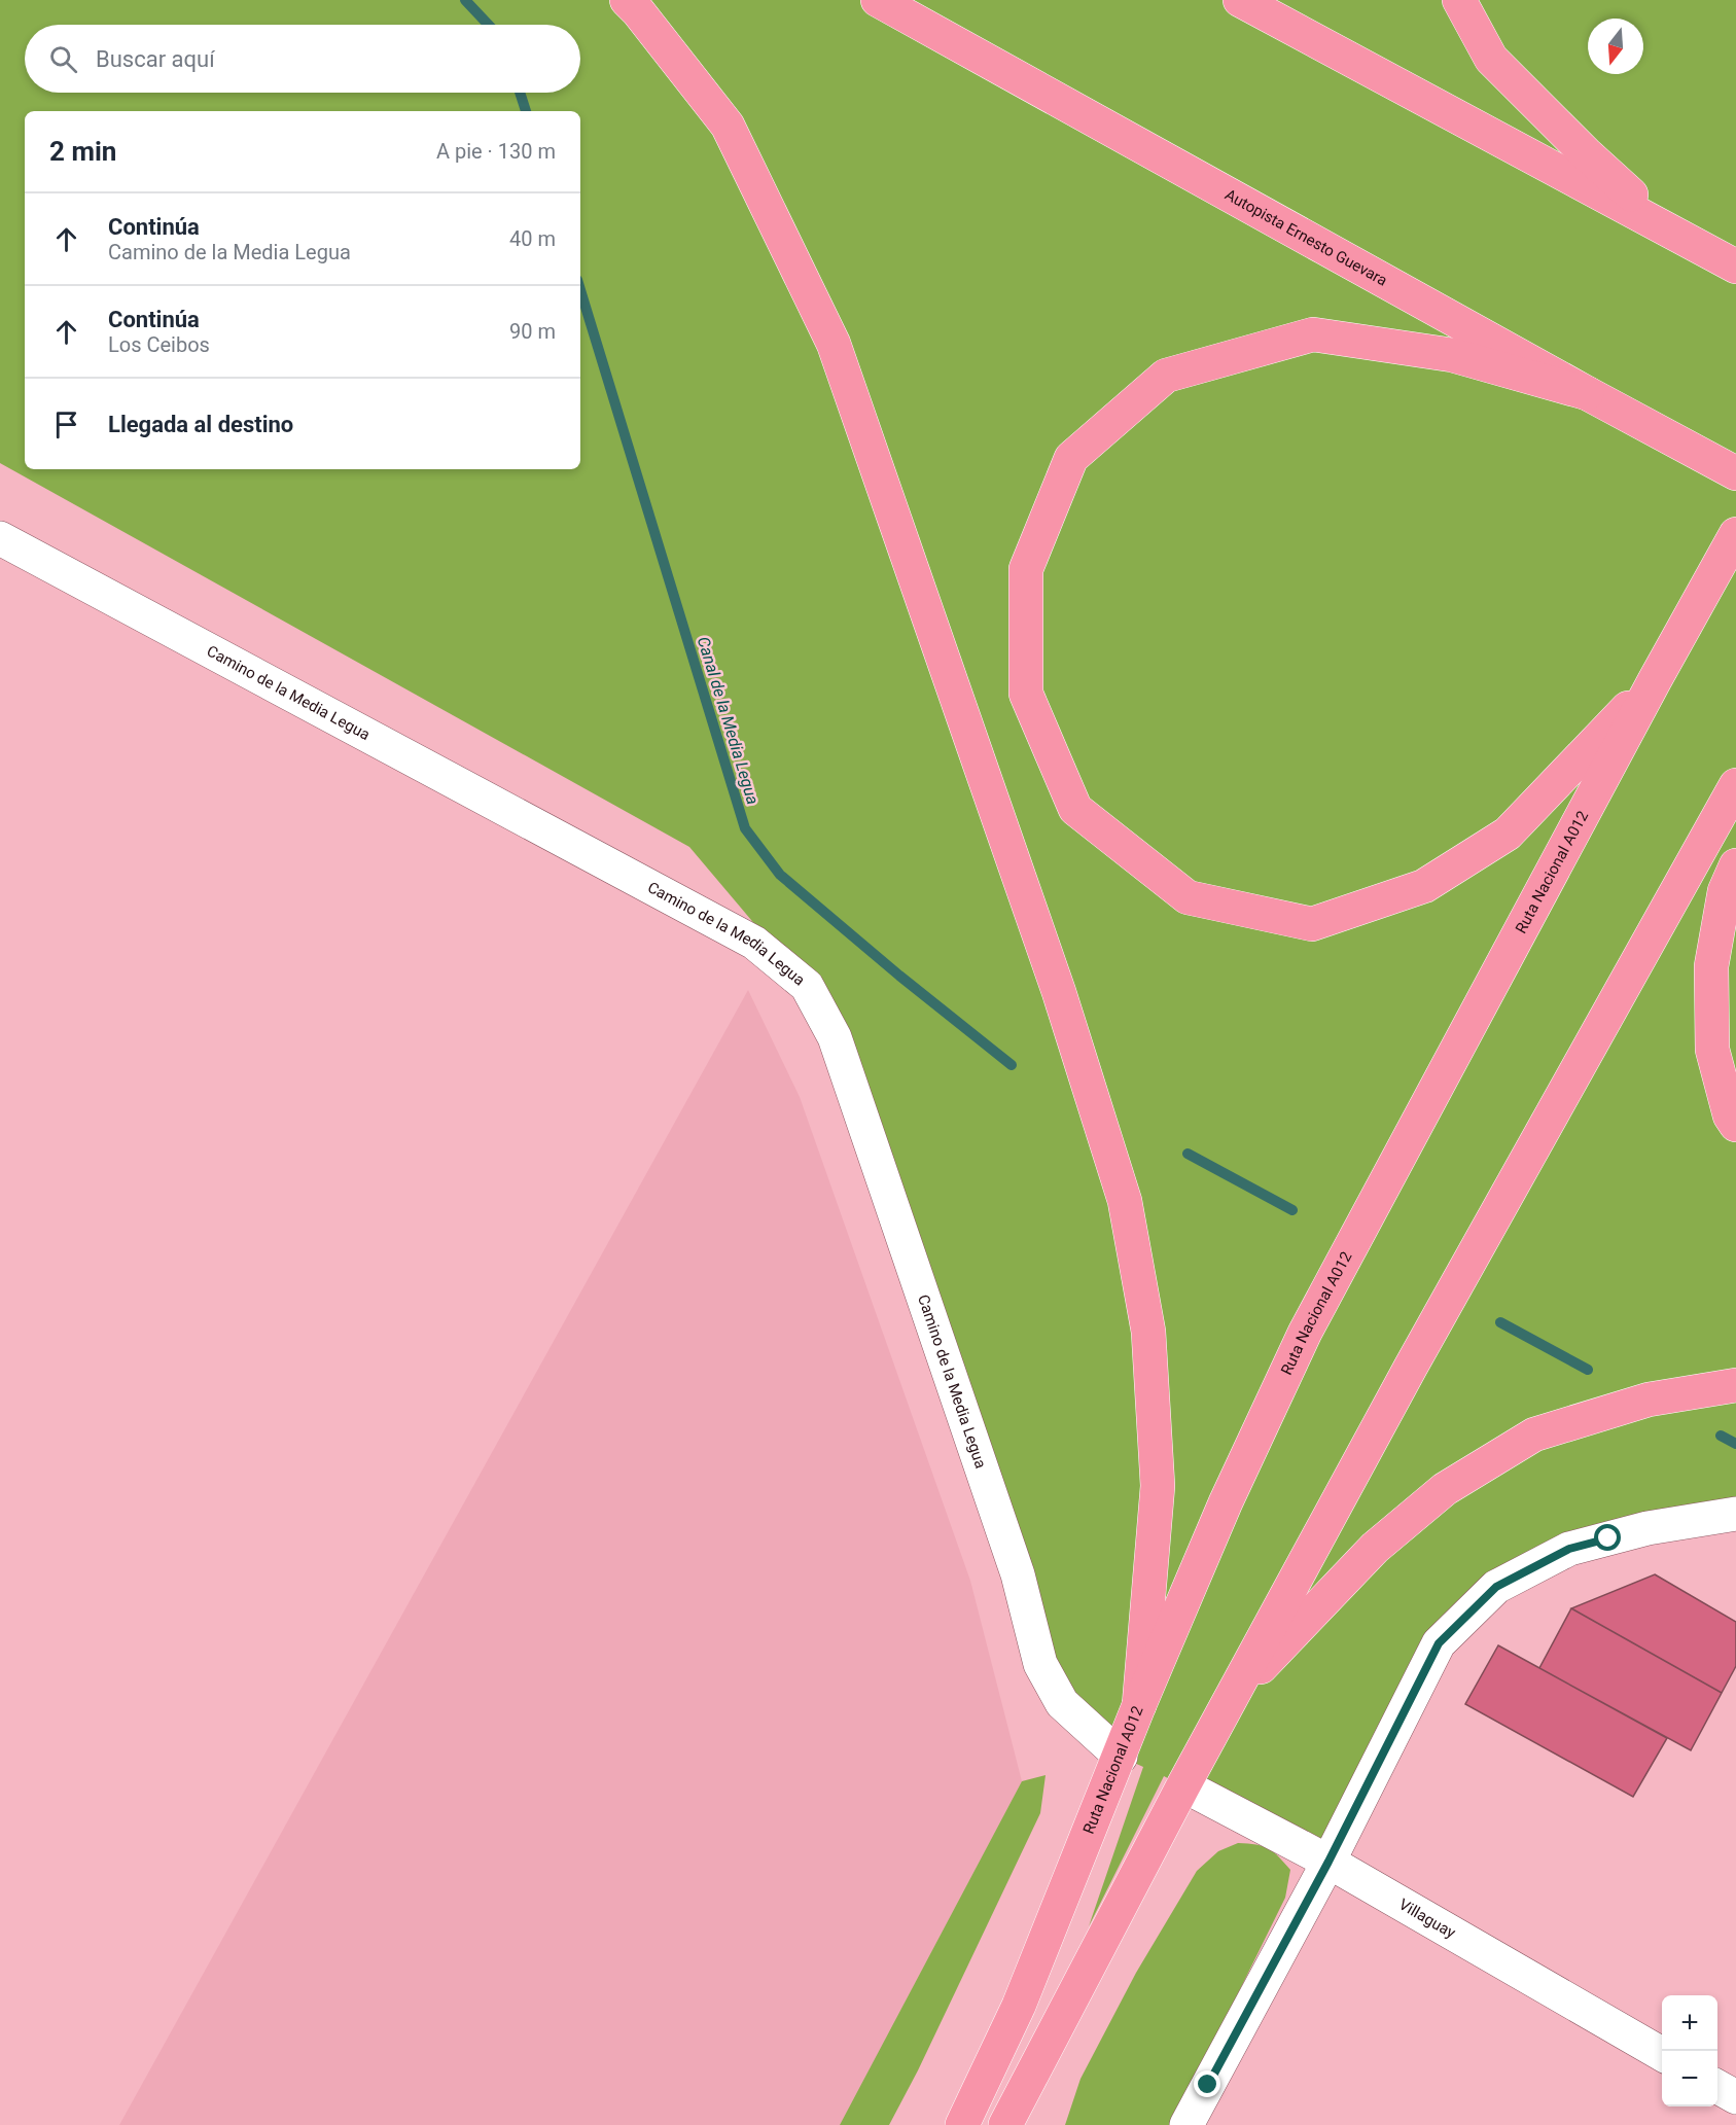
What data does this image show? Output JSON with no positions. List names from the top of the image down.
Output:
{
  "streets": {
    "highway": ["Autopista Ernesto Guevara", "Ruta Nacional A012"],
    "street": ["Camino de la Media Legua", "Villaguay"]
  },
  "crossings": [
    ["Camino de la Media Legua", "Ruta Nacional A012"]
  ],
  "water": ["Canal de la Media Legua"],
  "north": "bottom",
  "page": {
    "search": "Buscar aquí",
    "heading": ["2 min", "A pie · 130 m"],
    "list": [
      ["Continúa", "Camino de la Media Legua", "40 m"],
      ["Continúa", "Los Ceibos", "90 m"],
      "Llegada al destino"
    ],
    "map_buttons": ["+", "−"]
  }
}
